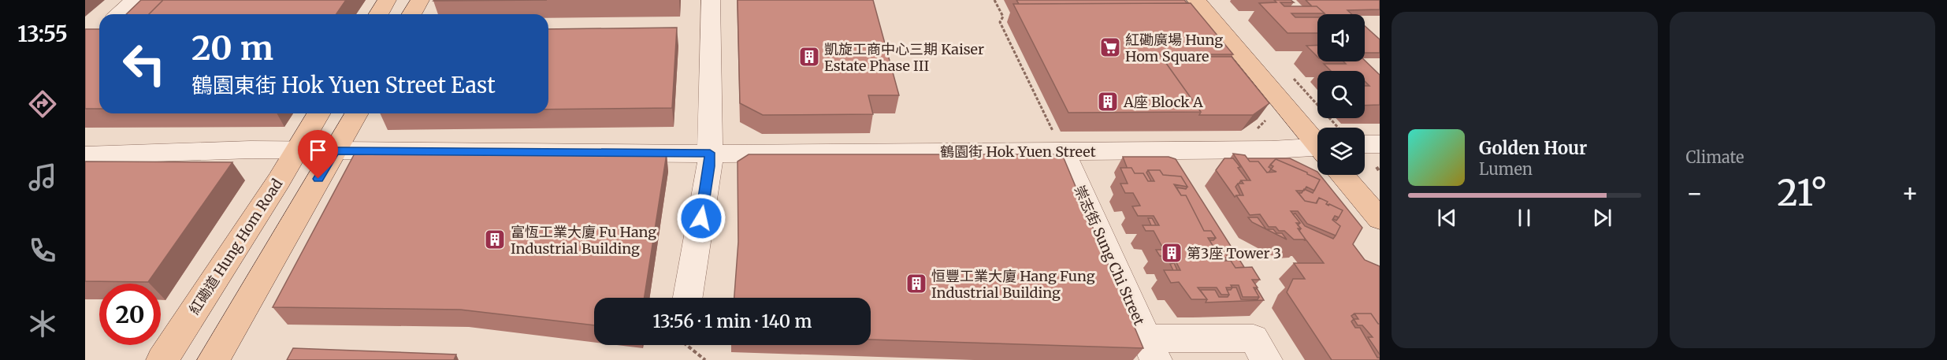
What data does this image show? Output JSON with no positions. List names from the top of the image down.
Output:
{
  "streets": {
    "main road": ["紅磡道 Hung Hom Road"],
    "street": ["鶴園街 Hok Yuen Street", "崇志街 Sung Chi Street"]
  },
  "crossings": [
    ["鶴園街 Hok Yuen Street", "紅磡道 Hung Hom Road"],
    ["鶴園街 Hok Yuen Street", "崇志街 Sung Chi Street"]
  ],
  "places": {
    "supermarket": ["紅磡廣場 Hung Hom Square"],
    "building": [
      "凱旋工商中心三期 Kaiser Estate Phase III",
      "A座 Block A",
      "富恆工業大廈 Fu Hang Industrial Building",
      "第3座 Tower 3",
      "恒豐工業大廈 Hang Fung Industrial Building"
    ]
  },
  "page": {
    "tabs": "13:55",
    "tile": "Climate",
    "turn": ["20 m", "鶴園東街 Hok Yuen Street East"],
    "song": ["Golden Hour", "Lumen"],
    "heat": ["−", "21°", "+"],
    "limit": "20",
    "trip": "13:56 · 1 min · 140 m"
  }
}
